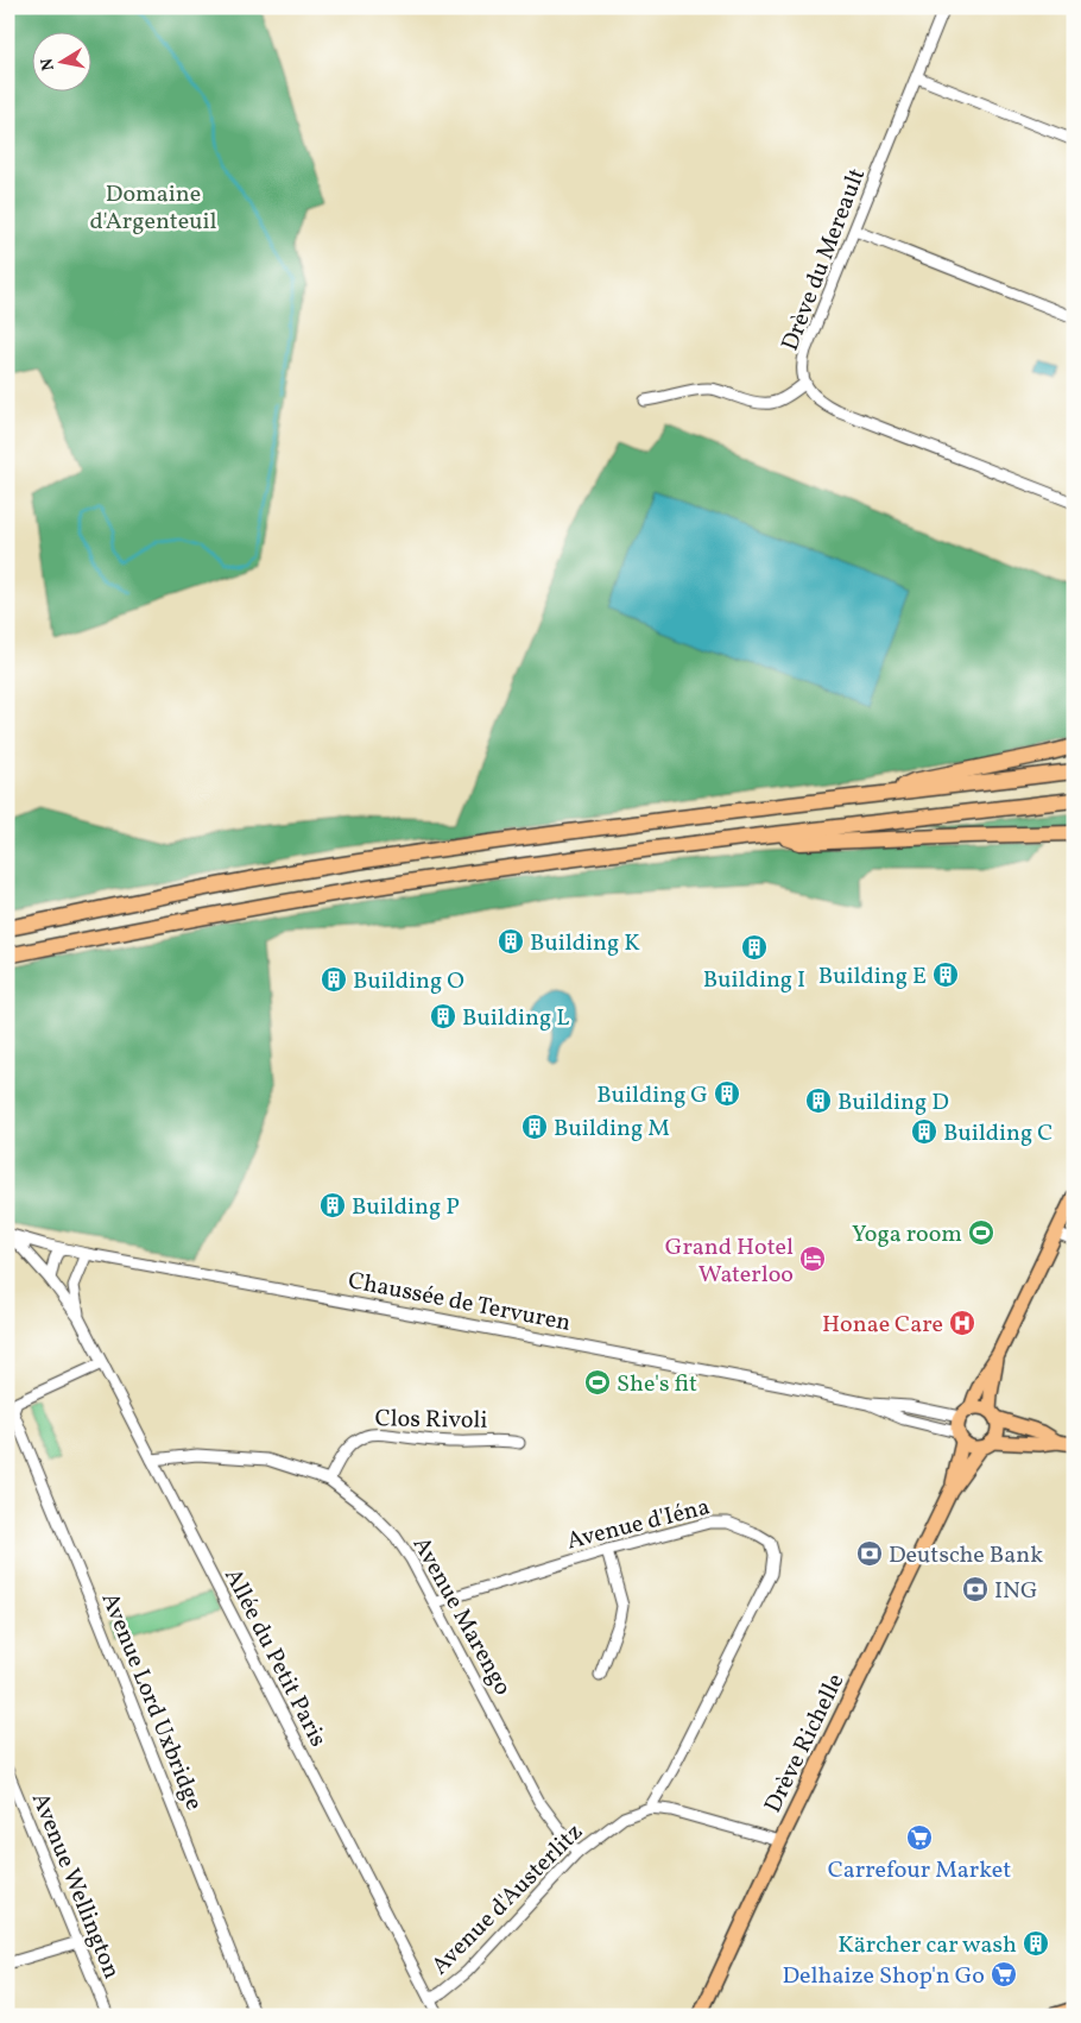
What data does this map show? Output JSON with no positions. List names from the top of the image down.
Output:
{
  "streets": {
    "main road": ["Drève Richelle"],
    "street": [
      "Drève du Mereault",
      "Chaussée de Tervuren",
      "Clos Rivoli",
      "Avenue d'Iéna",
      "Avenue Marengo",
      "Allée du Petit Paris",
      "Avenue Lord Uxbridge",
      "Avenue Wellington",
      "Avenue d'Austerlitz"
    ]
  },
  "crossings": [
    ["Chaussée de Tervuren", "Allée du Petit Paris"],
    ["Chaussée de Tervuren", "Drève Richelle"],
    ["Clos Rivoli", "Avenue Marengo"],
    ["Avenue d'Iéna", "Avenue Marengo"],
    ["Avenue d'Iéna", "Avenue d'Austerlitz"],
    ["Avenue Marengo", "Allée du Petit Paris"],
    ["Avenue Marengo", "Avenue d'Austerlitz"],
    ["Allée du Petit Paris", "Avenue Lord Uxbridge"],
    ["Allée du Petit Paris", "Avenue d'Austerlitz"],
    ["Drève Richelle", "Avenue d'Austerlitz"]
  ],
  "parks": ["Domaine d'Argenteuil"],
  "places": {
    "building": [
      "Building K",
      "Building I",
      "Building E",
      "Building O",
      "Building L",
      "Building G",
      "Building D",
      "Building M",
      "Building C",
      "Building P",
      "Kärcher car wash"
    ],
    "sports": ["Yoga room", "She's fit"],
    "hotel": ["Grand Hotel Waterloo"],
    "hospital": ["Honae Care"],
    "bank": ["Deutsche Bank", "ING"],
    "supermarket": ["Carrefour Market", "Delhaize Shop'n Go"]
  },
  "north": "left"
}
